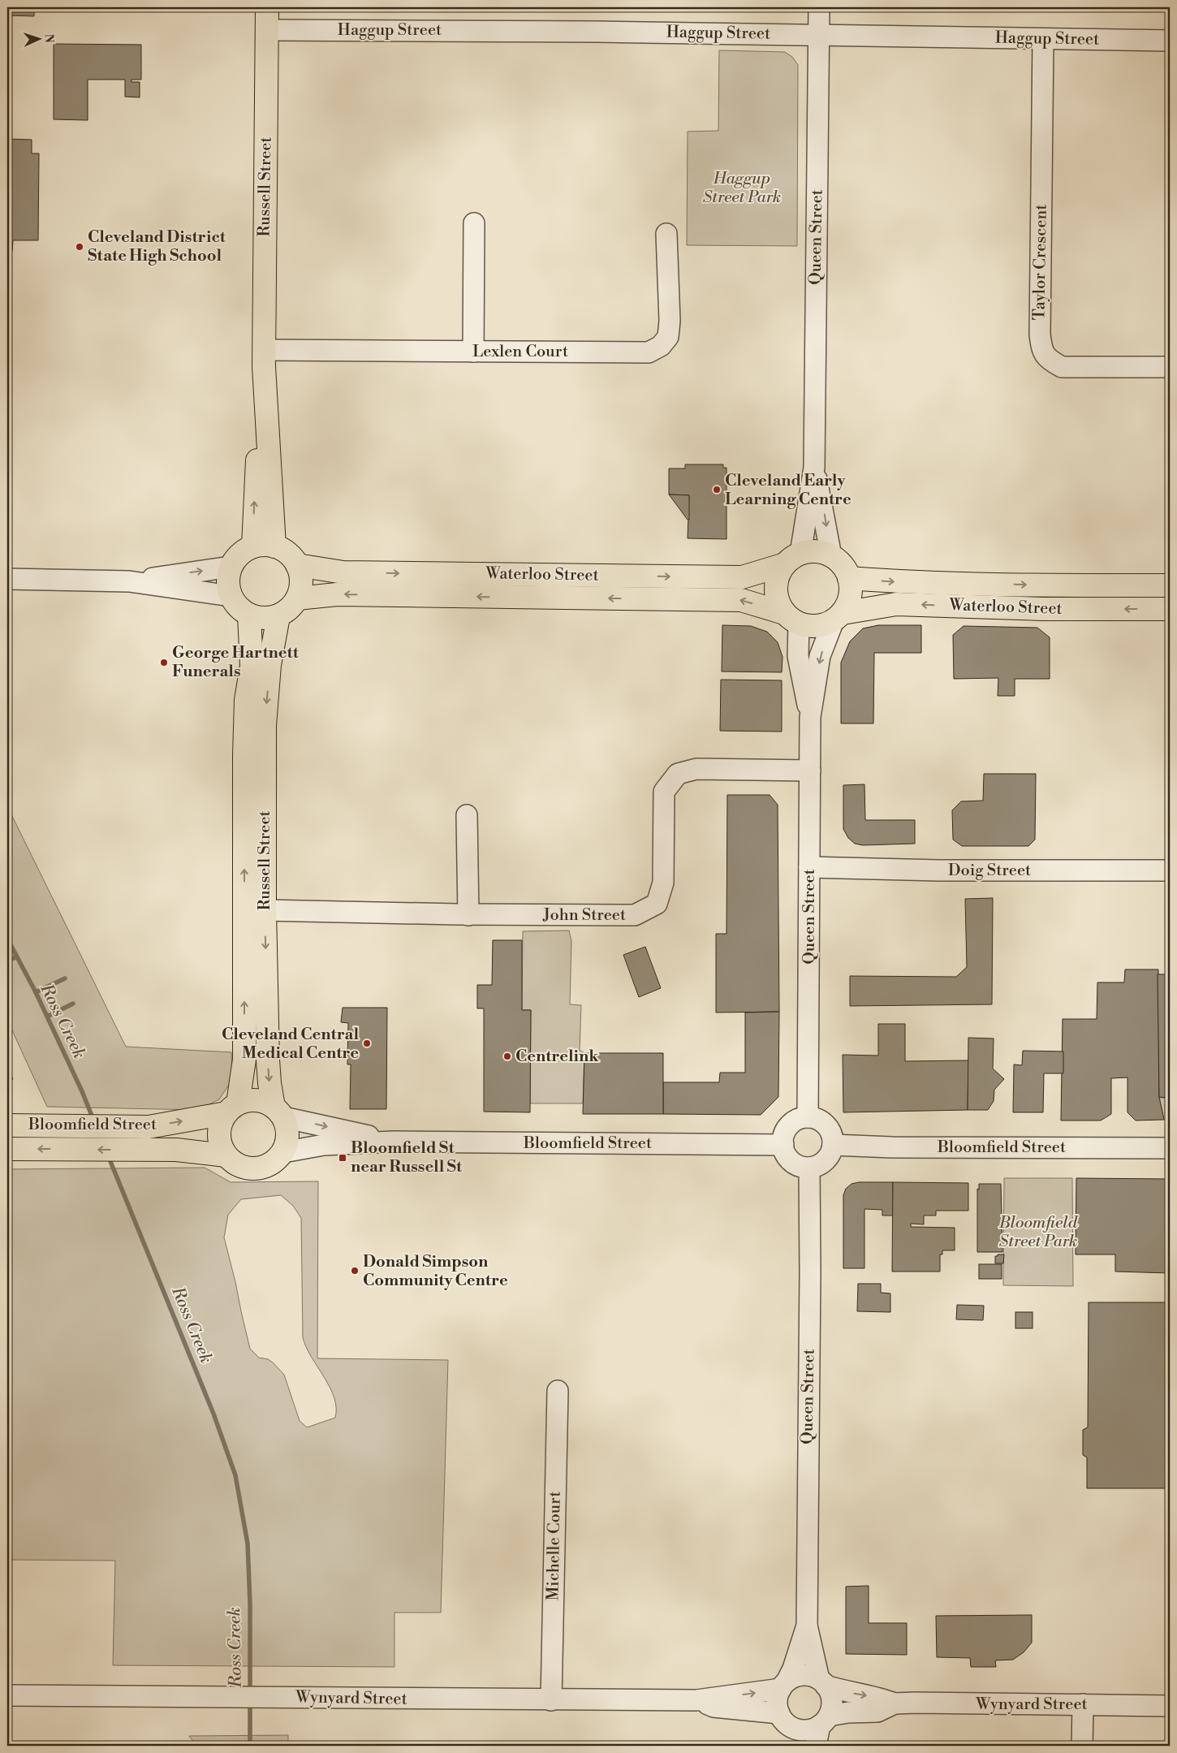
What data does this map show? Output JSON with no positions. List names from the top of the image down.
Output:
{
  "streets": {
    "main road": ["Russell Street", "Waterloo Street", "Bloomfield Street"],
    "street": [
      "Haggup Street",
      "Queen Street",
      "Taylor Crescent",
      "Lexlen Court",
      "Doig Street",
      "John Street",
      "Michelle Court",
      "Wynyard Street"
    ]
  },
  "crossings": [
    ["Haggup Street", "Russell Street"],
    ["Haggup Street", "Queen Street"],
    ["Haggup Street", "Taylor Crescent"],
    ["Russell Street", "Lexlen Court"],
    ["Russell Street", "Waterloo Street"],
    ["Russell Street", "John Street"],
    ["Russell Street", "Bloomfield Street"],
    ["Queen Street", "Waterloo Street"],
    ["Queen Street", "Doig Street"],
    ["Queen Street", "John Street"],
    ["Queen Street", "Bloomfield Street"],
    ["Queen Street", "Wynyard Street"],
    ["Michelle Court", "Wynyard Street"]
  ],
  "water": ["Ross Creek"],
  "parks": ["Haggup Street Park", "Bloomfield Street Park"],
  "places": {
    "other": [
      "Cleveland District State High School",
      "Cleveland Early Learning Centre",
      "George Hartnett Funerals",
      "Cleveland Central Medical Centre",
      "Centrelink",
      "Donald Simpson Community Centre"
    ],
    "transit": ["Bloomfield St near Russell St"]
  },
  "north": "right"
}
